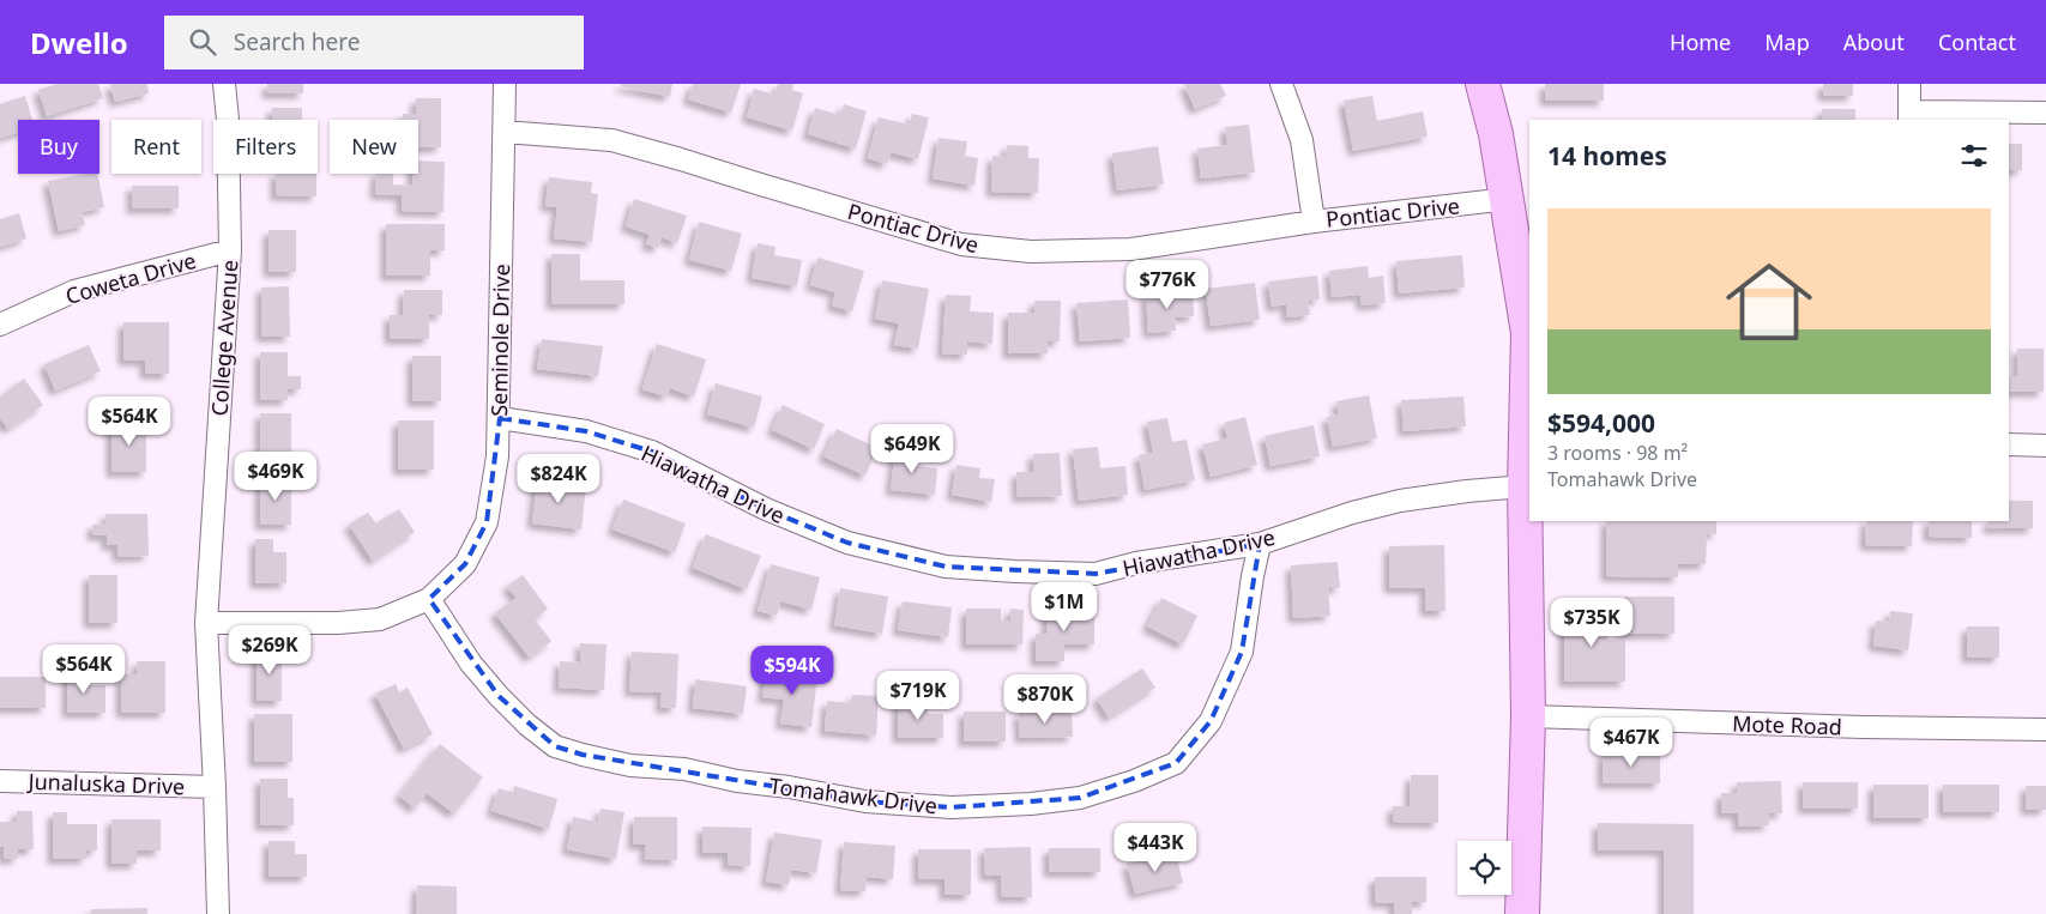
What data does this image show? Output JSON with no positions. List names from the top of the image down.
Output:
{
  "streets": {
    "street": [
      "Pontiac Drive",
      "Coweta Drive",
      "College Avenue",
      "Seminole Drive",
      "Hiawatha Drive",
      "Mote Road",
      "Junaluska Drive",
      "Tomahawk Drive"
    ]
  },
  "crossings": [
    ["Pontiac Drive", "Seminole Drive"],
    ["Coweta Drive", "College Avenue"],
    ["College Avenue", "Seminole Drive"],
    ["College Avenue", "Junaluska Drive"],
    ["Seminole Drive", "Hiawatha Drive"],
    ["Seminole Drive", "Tomahawk Drive"],
    ["Hiawatha Drive", "Tomahawk Drive"]
  ],
  "page": {
    "header": "Dwello",
    "search": "Search here",
    "nav": [
      "Home",
      "Map",
      "About",
      "Contact"
    ],
    "chip": [
      "Buy",
      "Rent",
      "Filters",
      "New"
    ],
    "heading": "14 homes",
    "list": [
      {
        "name": "$594,000",
        "note": "3 rooms · 98 m² · Tomahawk Drive"
      }
    ],
    "price": [
      "$776K",
      "$564K",
      "$649K",
      "$469K",
      "$824K",
      "$1M",
      "$735K",
      "$269K",
      "$564K",
      "$594K",
      "$719K",
      "$870K",
      "$467K",
      "$443K"
    ]
  }
}
